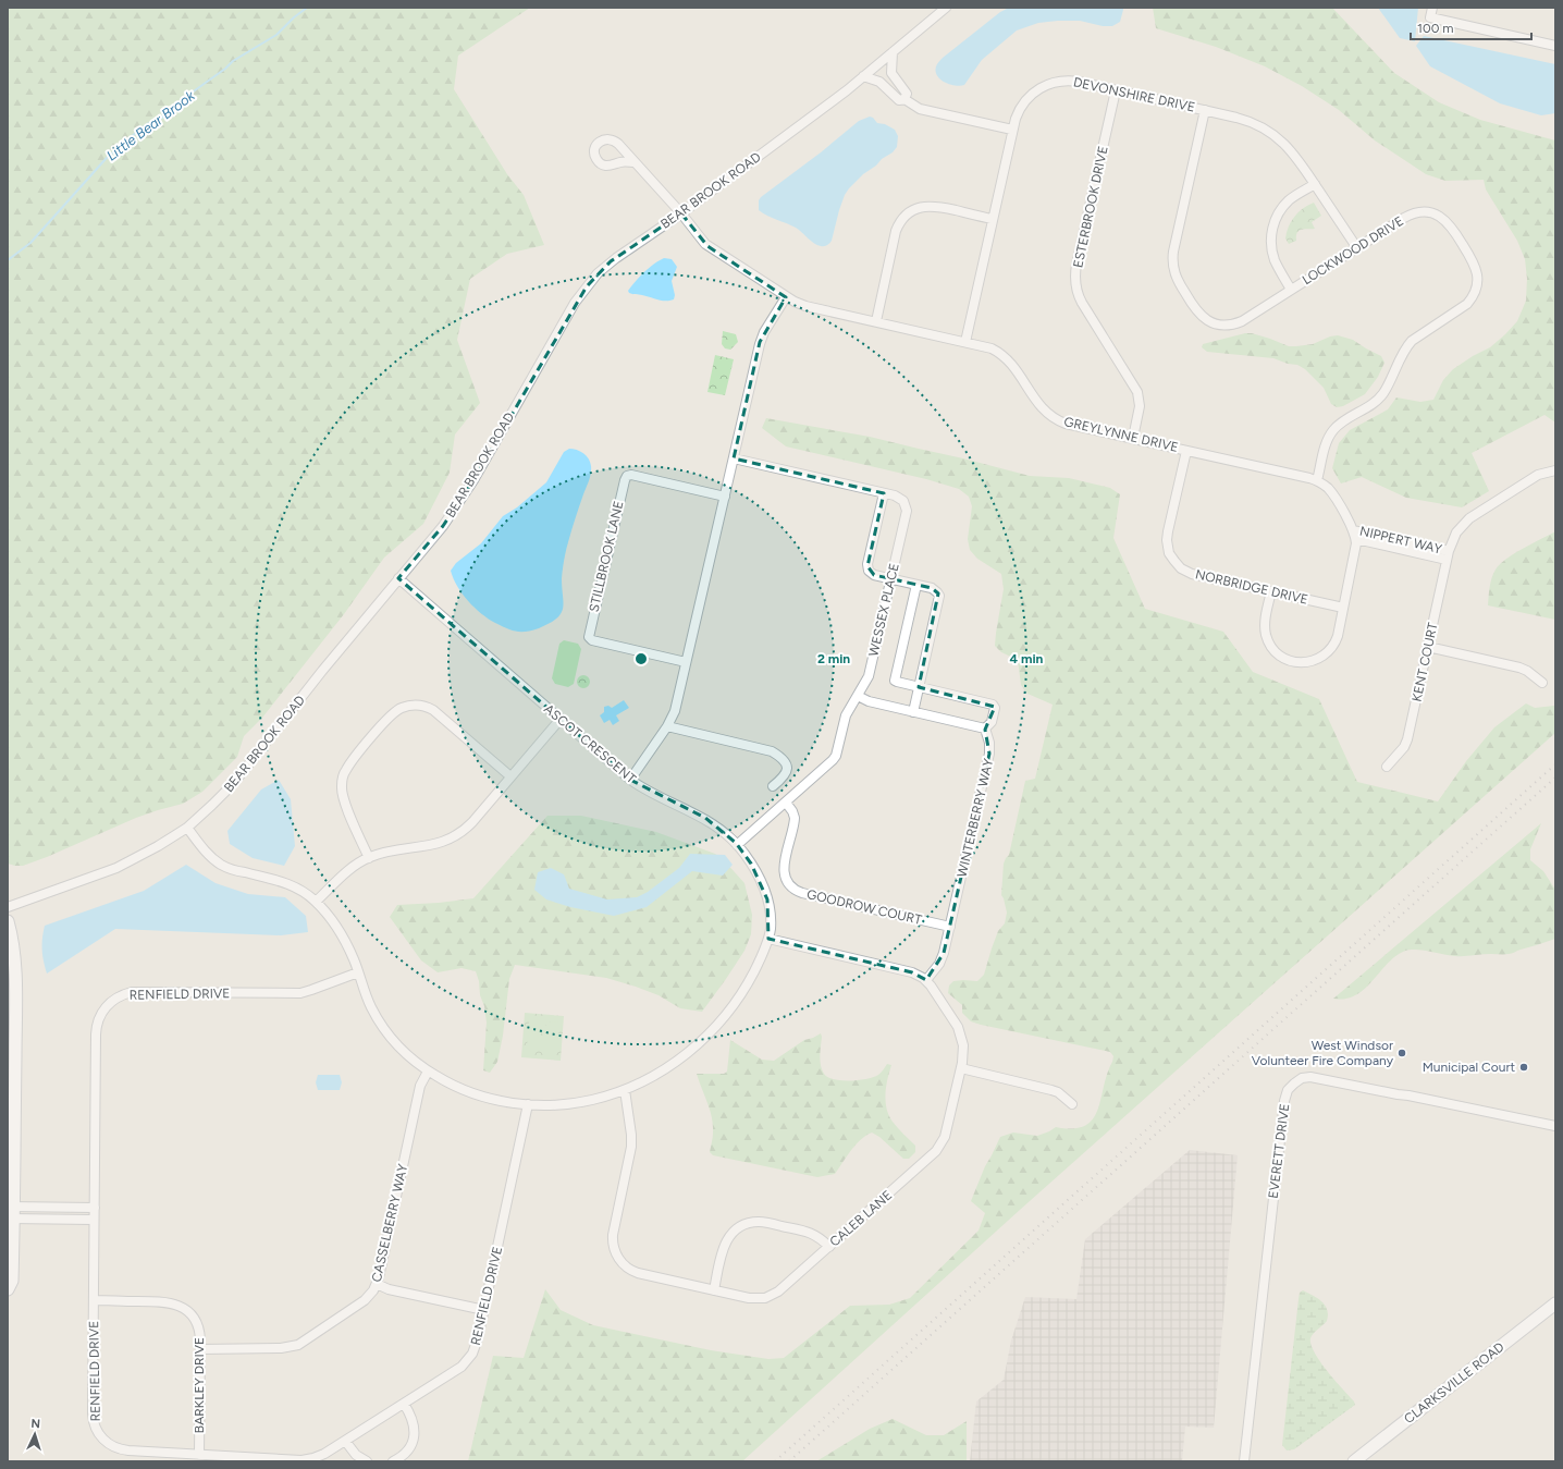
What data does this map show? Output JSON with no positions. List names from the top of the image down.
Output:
{
  "streets": {
    "street": [
      "DEVONSHIRE DRIVE",
      "BEAR BROOK ROAD",
      "ESTERBROOK DRIVE",
      "LOCKWOOD DRIVE",
      "GREYLYNNE DRIVE",
      "NIPPERT WAY",
      "STILLBROOK LANE",
      "NORBRIDGE DRIVE",
      "WESSEX PLACE",
      "KENT COURT",
      "ASCOT CRESCENT",
      "WINTERBERRY WAY",
      "GOODROW COURT",
      "RENFIELD DRIVE",
      "EVERETT DRIVE",
      "CALEB LANE",
      "CASSELBERRY WAY",
      "CLARKSVILLE ROAD",
      "BARKLEY DRIVE"
    ]
  },
  "crossings": [
    ["DEVONSHIRE DRIVE", "ESTERBROOK DRIVE"],
    ["DEVONSHIRE DRIVE", "LOCKWOOD DRIVE"],
    ["DEVONSHIRE DRIVE", "GREYLYNNE DRIVE"],
    ["BEAR BROOK ROAD", "GREYLYNNE DRIVE"],
    ["BEAR BROOK ROAD", "ASCOT CRESCENT"],
    ["ESTERBROOK DRIVE", "GREYLYNNE DRIVE"],
    ["LOCKWOOD DRIVE", "GREYLYNNE DRIVE"],
    ["GREYLYNNE DRIVE", "NORBRIDGE DRIVE"],
    ["NIPPERT WAY", "KENT COURT"],
    ["WESSEX PLACE", "ASCOT CRESCENT"],
    ["WESSEX PLACE", "GOODROW COURT"],
    ["ASCOT CRESCENT", "RENFIELD DRIVE"],
    ["ASCOT CRESCENT", "CALEB LANE"],
    ["ASCOT CRESCENT", "CASSELBERRY WAY"],
    ["WINTERBERRY WAY", "GOODROW COURT"],
    ["WINTERBERRY WAY", "CALEB LANE"],
    ["RENFIELD DRIVE", "BARKLEY DRIVE"],
    ["CASSELBERRY WAY", "BARKLEY DRIVE"]
  ],
  "water": ["Little Bear Brook"],
  "places": ["West Windsor Volunteer Fire Company", "Municipal Court"],
  "scale_bar": "100 m",
  "north": "top",
  "rings": ["2 min", "4 min"]
}
